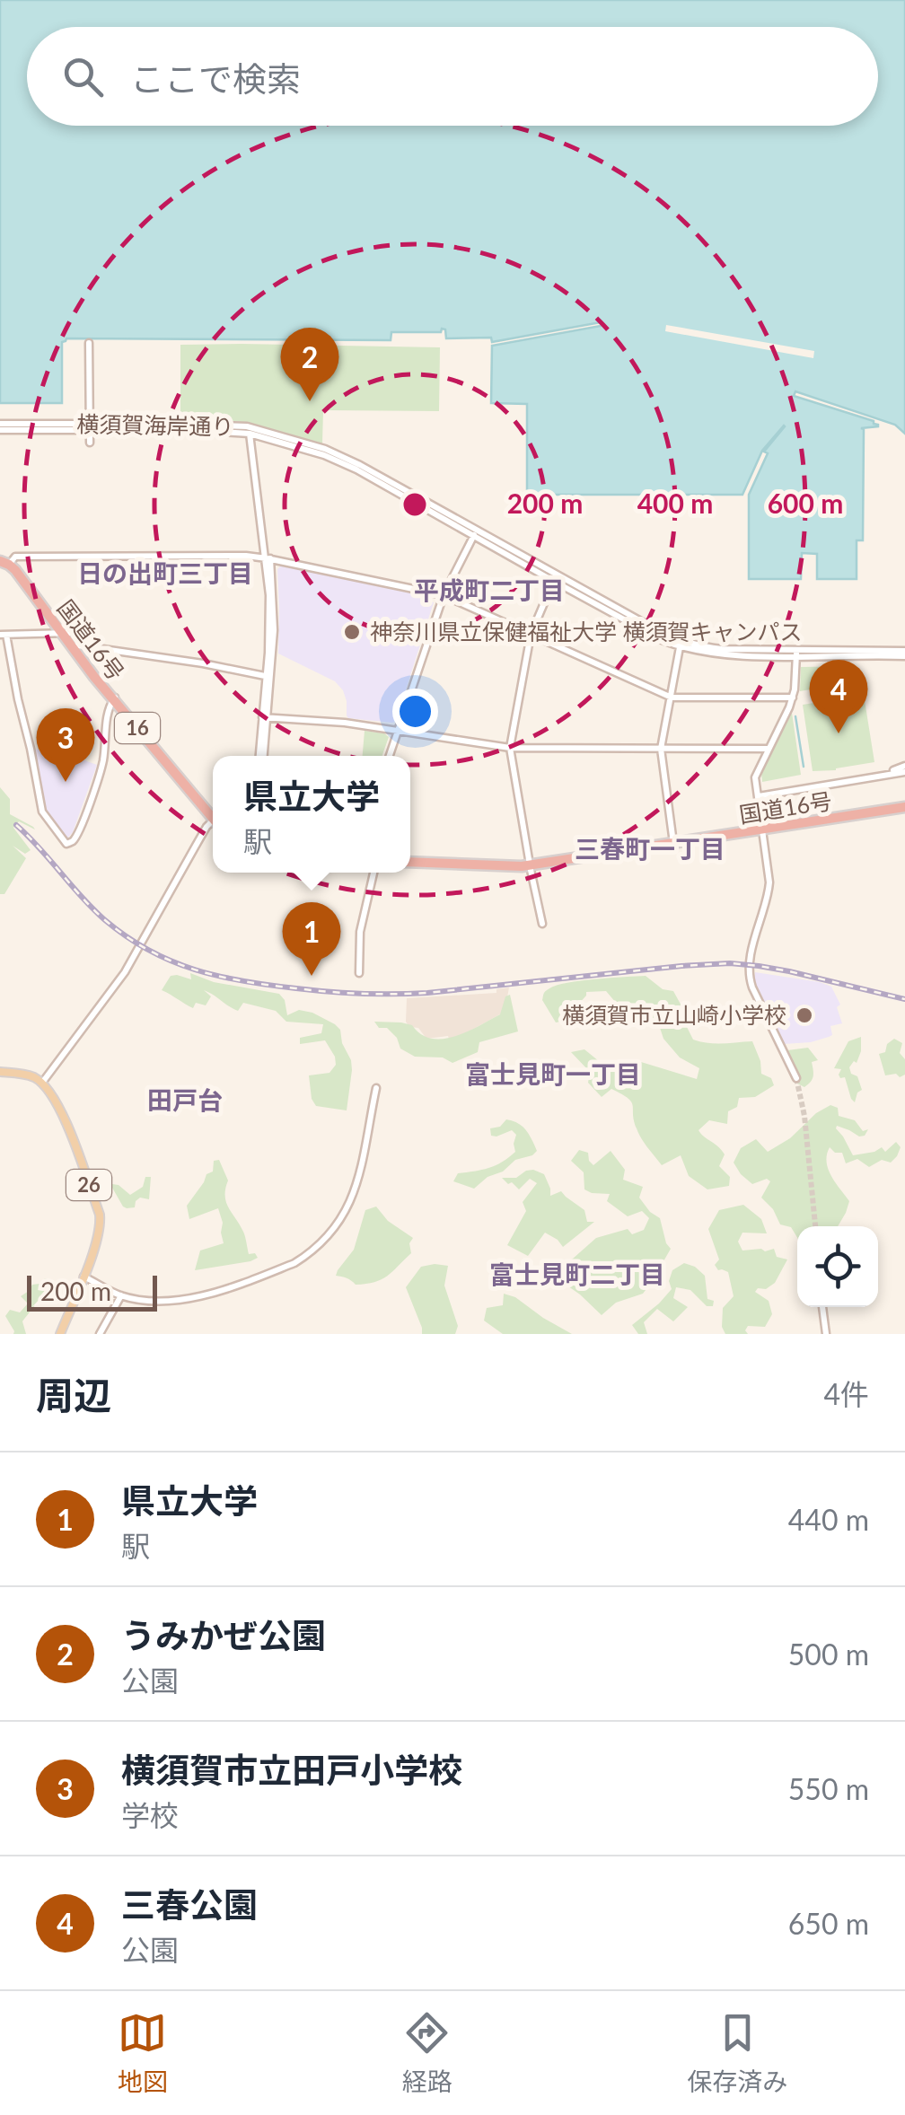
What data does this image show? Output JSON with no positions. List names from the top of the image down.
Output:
{
  "streets": {
    "highway": ["国道16号", "16"],
    "main road": ["26"],
    "street": ["横須賀海岸通り"]
  },
  "districts": [
    "日の出町三丁目",
    "平成町二丁目",
    "三春町一丁目",
    "富士見町一丁目",
    "田戸台",
    "富士見町二丁目"
  ],
  "places": ["神奈川県立保健福祉大学 横須賀キャンパス", "横須賀市立山崎小学校"],
  "scale_bar": "200 m",
  "page": {
    "search": "ここで検索",
    "pins": [
      "2",
      "4",
      "3",
      "1"
    ],
    "popup": ["県立大学", "駅"],
    "scale": "200 m",
    "heading": ["周辺", "4件"],
    "list": [
      {
        "mark": "1",
        "name": "県立大学",
        "note": "駅",
        "value": "440 m"
      },
      {
        "mark": "2",
        "name": "うみかぜ公園",
        "note": "公園",
        "value": "500 m"
      },
      {
        "mark": "3",
        "name": "横須賀市立田戸小学校",
        "note": "学校",
        "value": "550 m"
      },
      {
        "mark": "4",
        "name": "三春公園",
        "note": "公園",
        "value": "650 m"
      }
    ],
    "nav": ["地図", "経路", "保存済み"]
  },
  "rings": ["200 m", "400 m", "600 m"]
}
